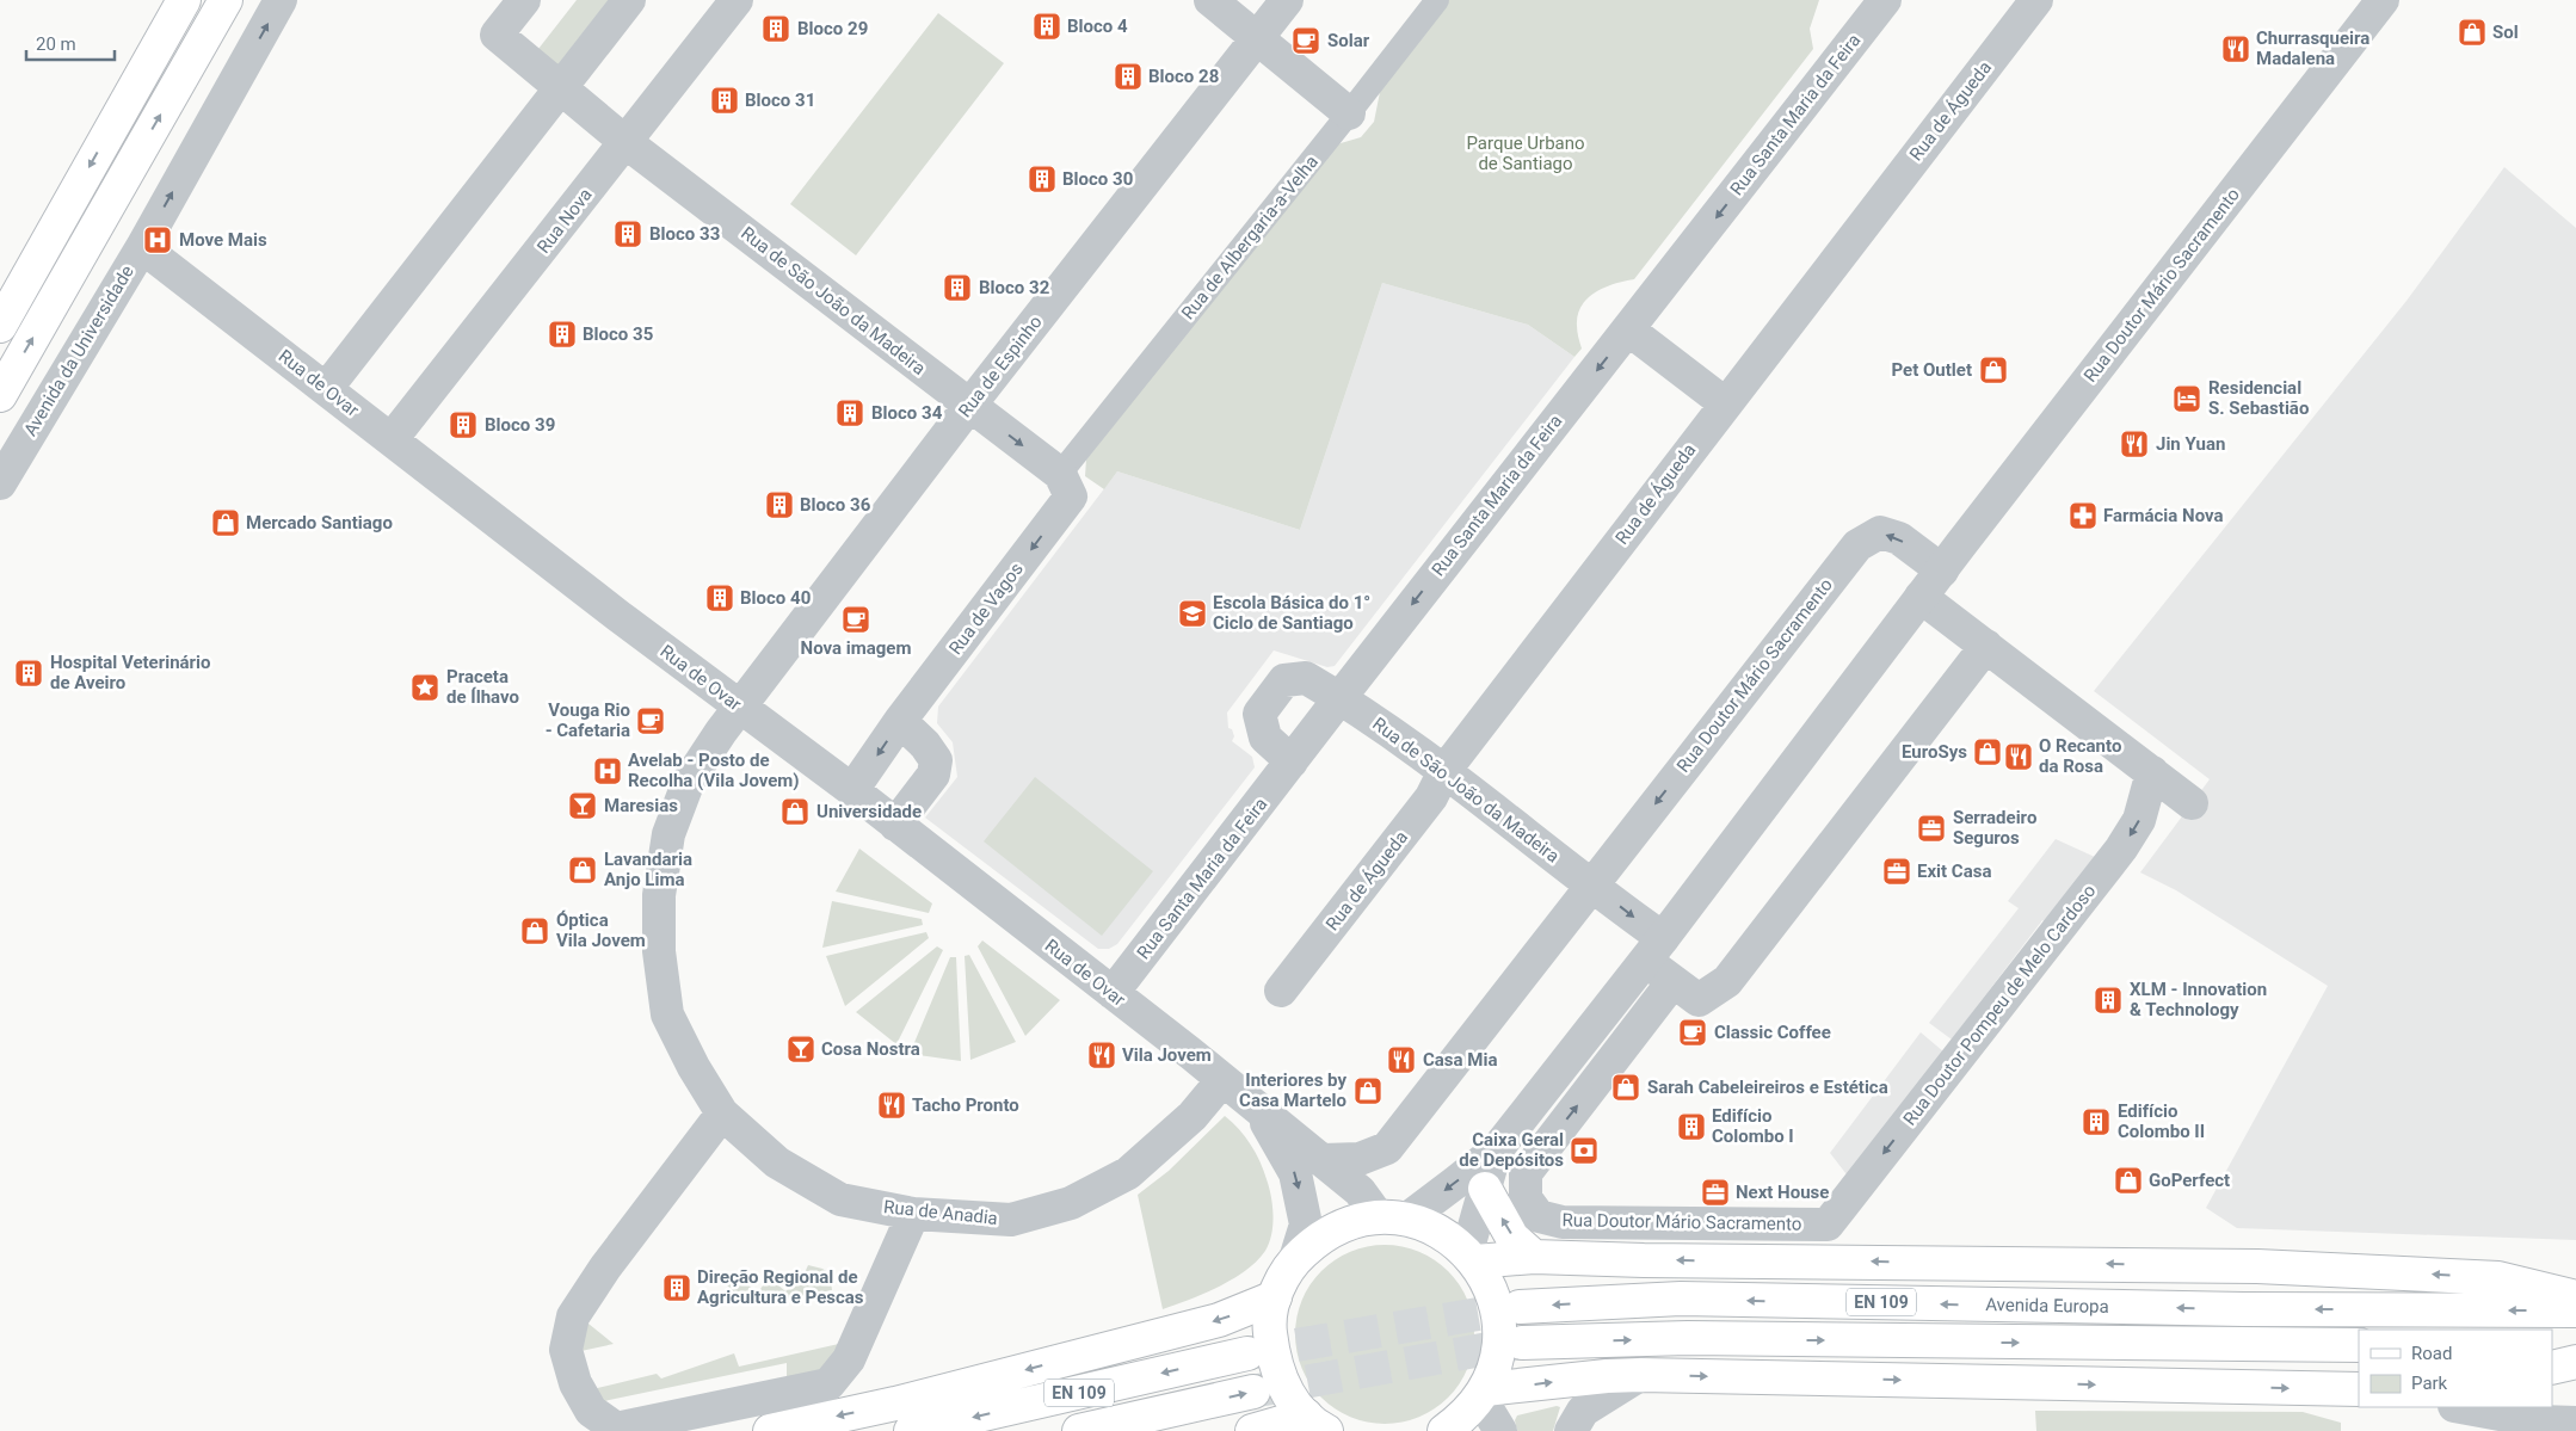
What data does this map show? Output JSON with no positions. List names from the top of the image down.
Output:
{
  "streets": {
    "main road": ["EN 109", "Avenida Europa"],
    "street": [
      "Rua de Águeda",
      "Rua Santa Maria da Feira",
      "Rua Nova",
      "Rua de Albergaria-a-Velha",
      "Rua Doutor Mário Sacramento",
      "Rua de São João da Madeira",
      "Avenida da Universidade",
      "Rua de Espinho",
      "Rua de Ovar",
      "Rua de Vagos",
      "Rua Doutor Pompeu de Melo Cardoso",
      "Rua de Anadia"
    ]
  },
  "crossings": [
    ["Rua de Águeda", "Rua de São João da Madeira"],
    ["Rua Santa Maria da Feira", "Rua de São João da Madeira"],
    ["Rua Santa Maria da Feira", "Rua de Ovar"],
    ["Rua Nova", "Rua de São João da Madeira"],
    ["Rua Nova", "Rua de Ovar"],
    ["Rua de Albergaria-a-Velha", "Rua de São João da Madeira"],
    ["Rua de Albergaria-a-Velha", "Rua de Vagos"],
    ["Rua Doutor Mário Sacramento", "Rua de São João da Madeira"],
    ["Rua Doutor Mário Sacramento", "Rua de Ovar"],
    ["Rua Doutor Mário Sacramento", "Rua Doutor Pompeu de Melo Cardoso"],
    ["Rua de São João da Madeira", "Rua de Espinho"],
    ["Rua de São João da Madeira", "Rua de Vagos"],
    ["Avenida da Universidade", "Rua de Ovar"],
    ["Rua de Espinho", "Rua de Ovar"],
    ["Rua de Espinho", "Rua de Anadia"],
    ["Rua de Ovar", "Rua de Vagos"],
    ["Rua de Ovar", "Rua de Anadia"]
  ],
  "one_way": ["Rua Santa Maria da Feira", "Rua de Vagos"],
  "parks": ["Parque Urbano de Santiago"],
  "places": {
    "building": [
      "Bloco 4",
      "Bloco 29",
      "Bloco 28",
      "Bloco 31",
      "Bloco 30",
      "Bloco 33",
      "Bloco 32",
      "Bloco 35",
      "Bloco 34",
      "Bloco 39",
      "Bloco 36",
      "Bloco 40",
      "Hospital Veterinário de Aveiro",
      "XLM - Innovation & Technology",
      "Edifício Colombo II",
      "Edifício Colombo I",
      "Direção Regional de Agricultura e Pescas"
    ],
    "shop": [
      "Sol",
      "Pet Outlet",
      "Mercado Santiago",
      "EuroSys",
      "Universidade",
      "Lavandaria Anjo Lima",
      "Óptica Vila Jovem",
      "Sarah Cabeleireiros e Estética",
      "Interiores by Casa Martelo",
      "GoPerfect"
    ],
    "cafe": [
      "Solar",
      "Nova imagem",
      "Vouga Rio - Cafetaria",
      "Classic Coffee"
    ],
    "restaurant": [
      "Churrasqueira Madalena",
      "Jin Yuan",
      "O Recanto da Rosa",
      "Vila Jovem",
      "Casa Mia",
      "Tacho Pronto"
    ],
    "hospital": ["Move Mais", "Avelab - Posto de Recolha (Vila Jovem)"],
    "hotel": ["Residencial S. Sebastião"],
    "pharmacy": ["Farmácia Nova"],
    "school or university": ["Escola Básica do 1° Ciclo de Santiago"],
    "place": ["Praceta de Ílhavo"],
    "bar": ["Maresias", "Cosa Nostra"],
    "office": ["Serradeiro Seguros", "Exit Casa", "Next House"],
    "bank": ["Caixa Geral de Depósitos"]
  },
  "legend": ["Road", "Park"],
  "scale_bar": "20 m"
}
